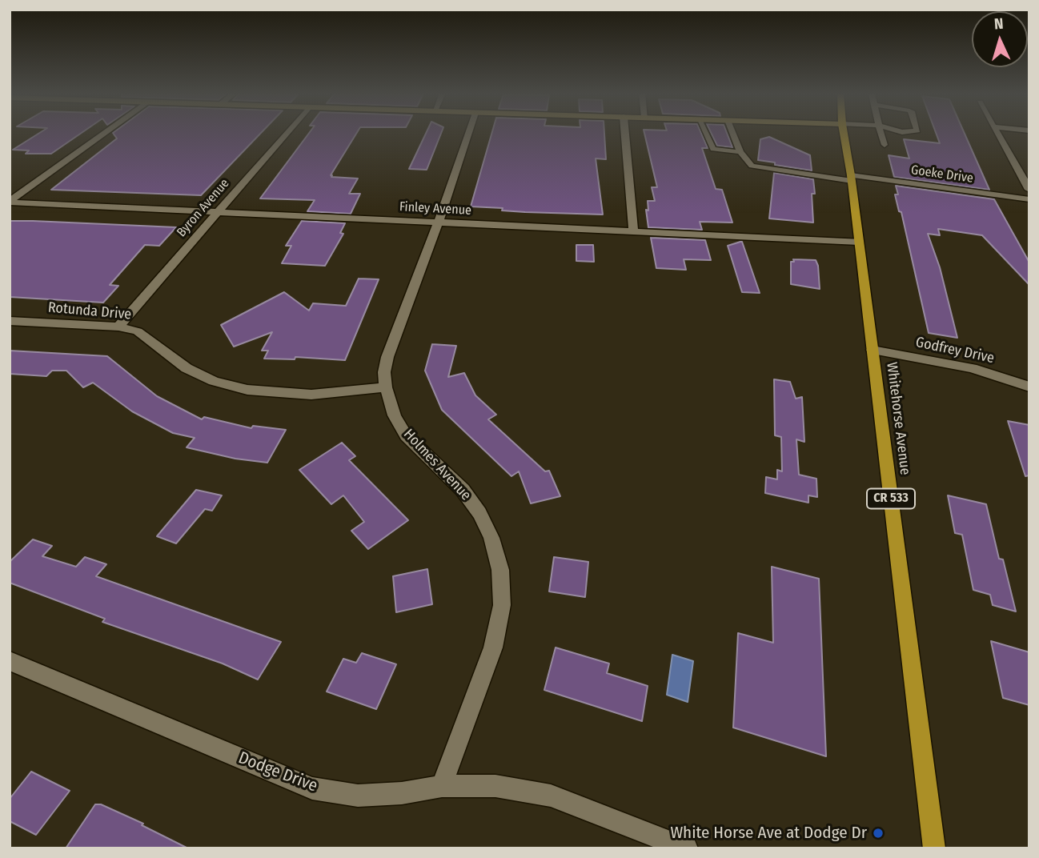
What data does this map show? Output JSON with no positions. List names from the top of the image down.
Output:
{
  "streets": {
    "main road": ["Whitehorse Avenue", "CR 533"],
    "street": [
      "Goeke Drive",
      "Byron Avenue",
      "Finley Avenue",
      "Rotunda Drive",
      "Godfrey Drive",
      "Holmes Avenue",
      "Dodge Drive"
    ]
  },
  "crossings": [
    ["Goeke Drive", "Whitehorse Avenue"],
    ["Byron Avenue", "Finley Avenue"],
    ["Byron Avenue", "Rotunda Drive"],
    ["Finley Avenue", "Whitehorse Avenue"],
    ["Finley Avenue", "Holmes Avenue"],
    ["Rotunda Drive", "Holmes Avenue"],
    ["Godfrey Drive", "Whitehorse Avenue"],
    ["Holmes Avenue", "Dodge Drive"]
  ],
  "places": ["White Horse Ave at Dodge Dr"],
  "north": "top"
}
